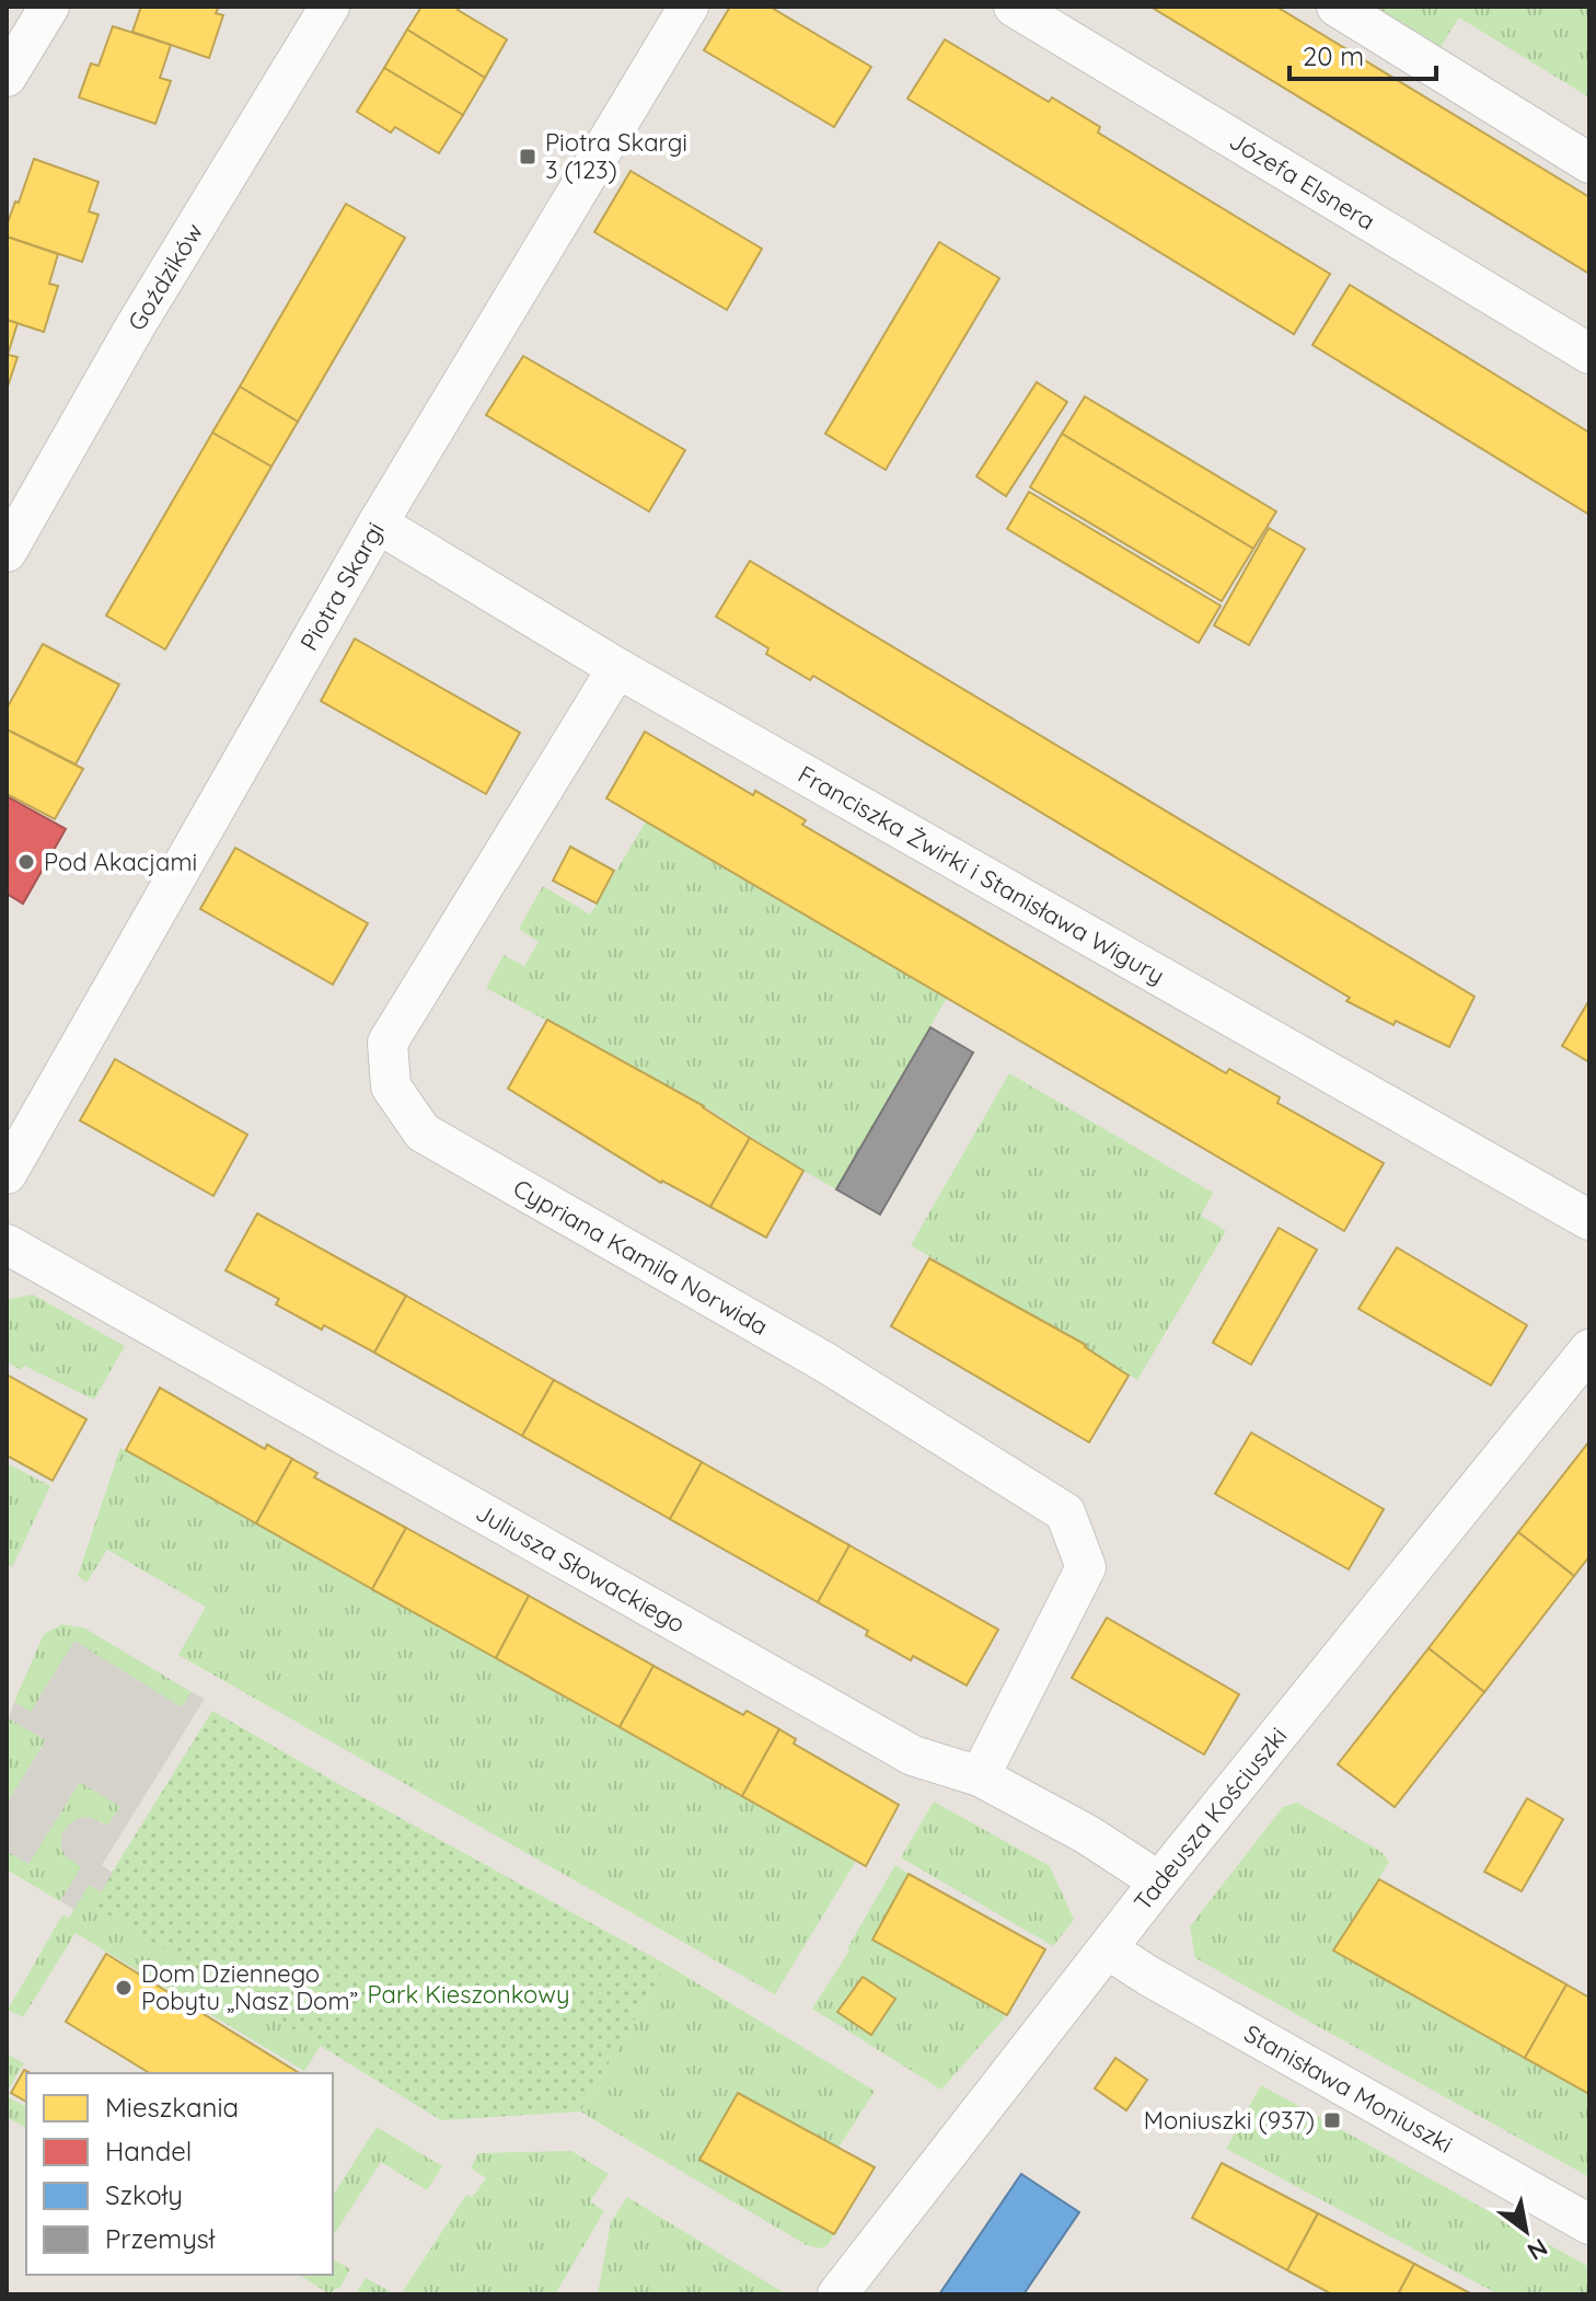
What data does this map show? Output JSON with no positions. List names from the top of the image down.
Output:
{
  "streets": {
    "street": [
      "Józefa Elsnera",
      "Goździków",
      "Piotra Skargi",
      "Franciszka Żwirki i Stanisława Wigury",
      "Cypriana Kamila Norwida",
      "Juliusza Słowackiego",
      "Tadeusza Kościuszki",
      "Stanisława Moniuszki"
    ]
  },
  "crossings": [
    ["Piotra Skargi", "Franciszka Żwirki i Stanisława Wigury"],
    ["Franciszka Żwirki i Stanisława Wigury", "Cypriana Kamila Norwida"],
    ["Cypriana Kamila Norwida", "Juliusza Słowackiego"],
    ["Juliusza Słowackiego", "Tadeusza Kościuszki"],
    ["Tadeusza Kościuszki", "Stanisława Moniuszki"]
  ],
  "parks": ["Park Kieszonkowy"],
  "places": {
    "transit": ["Piotra Skargi 3 (123)", "Moniuszki (937)"],
    "other": ["Pod Akacjami", "Dom Dziennego Pobytu „Nasz Dom”"]
  },
  "legend": [
    "Mieszkania",
    "Handel",
    "Szkoły",
    "Przemysł"
  ],
  "scale_bar": "20 m",
  "north": "bottom right"
}
